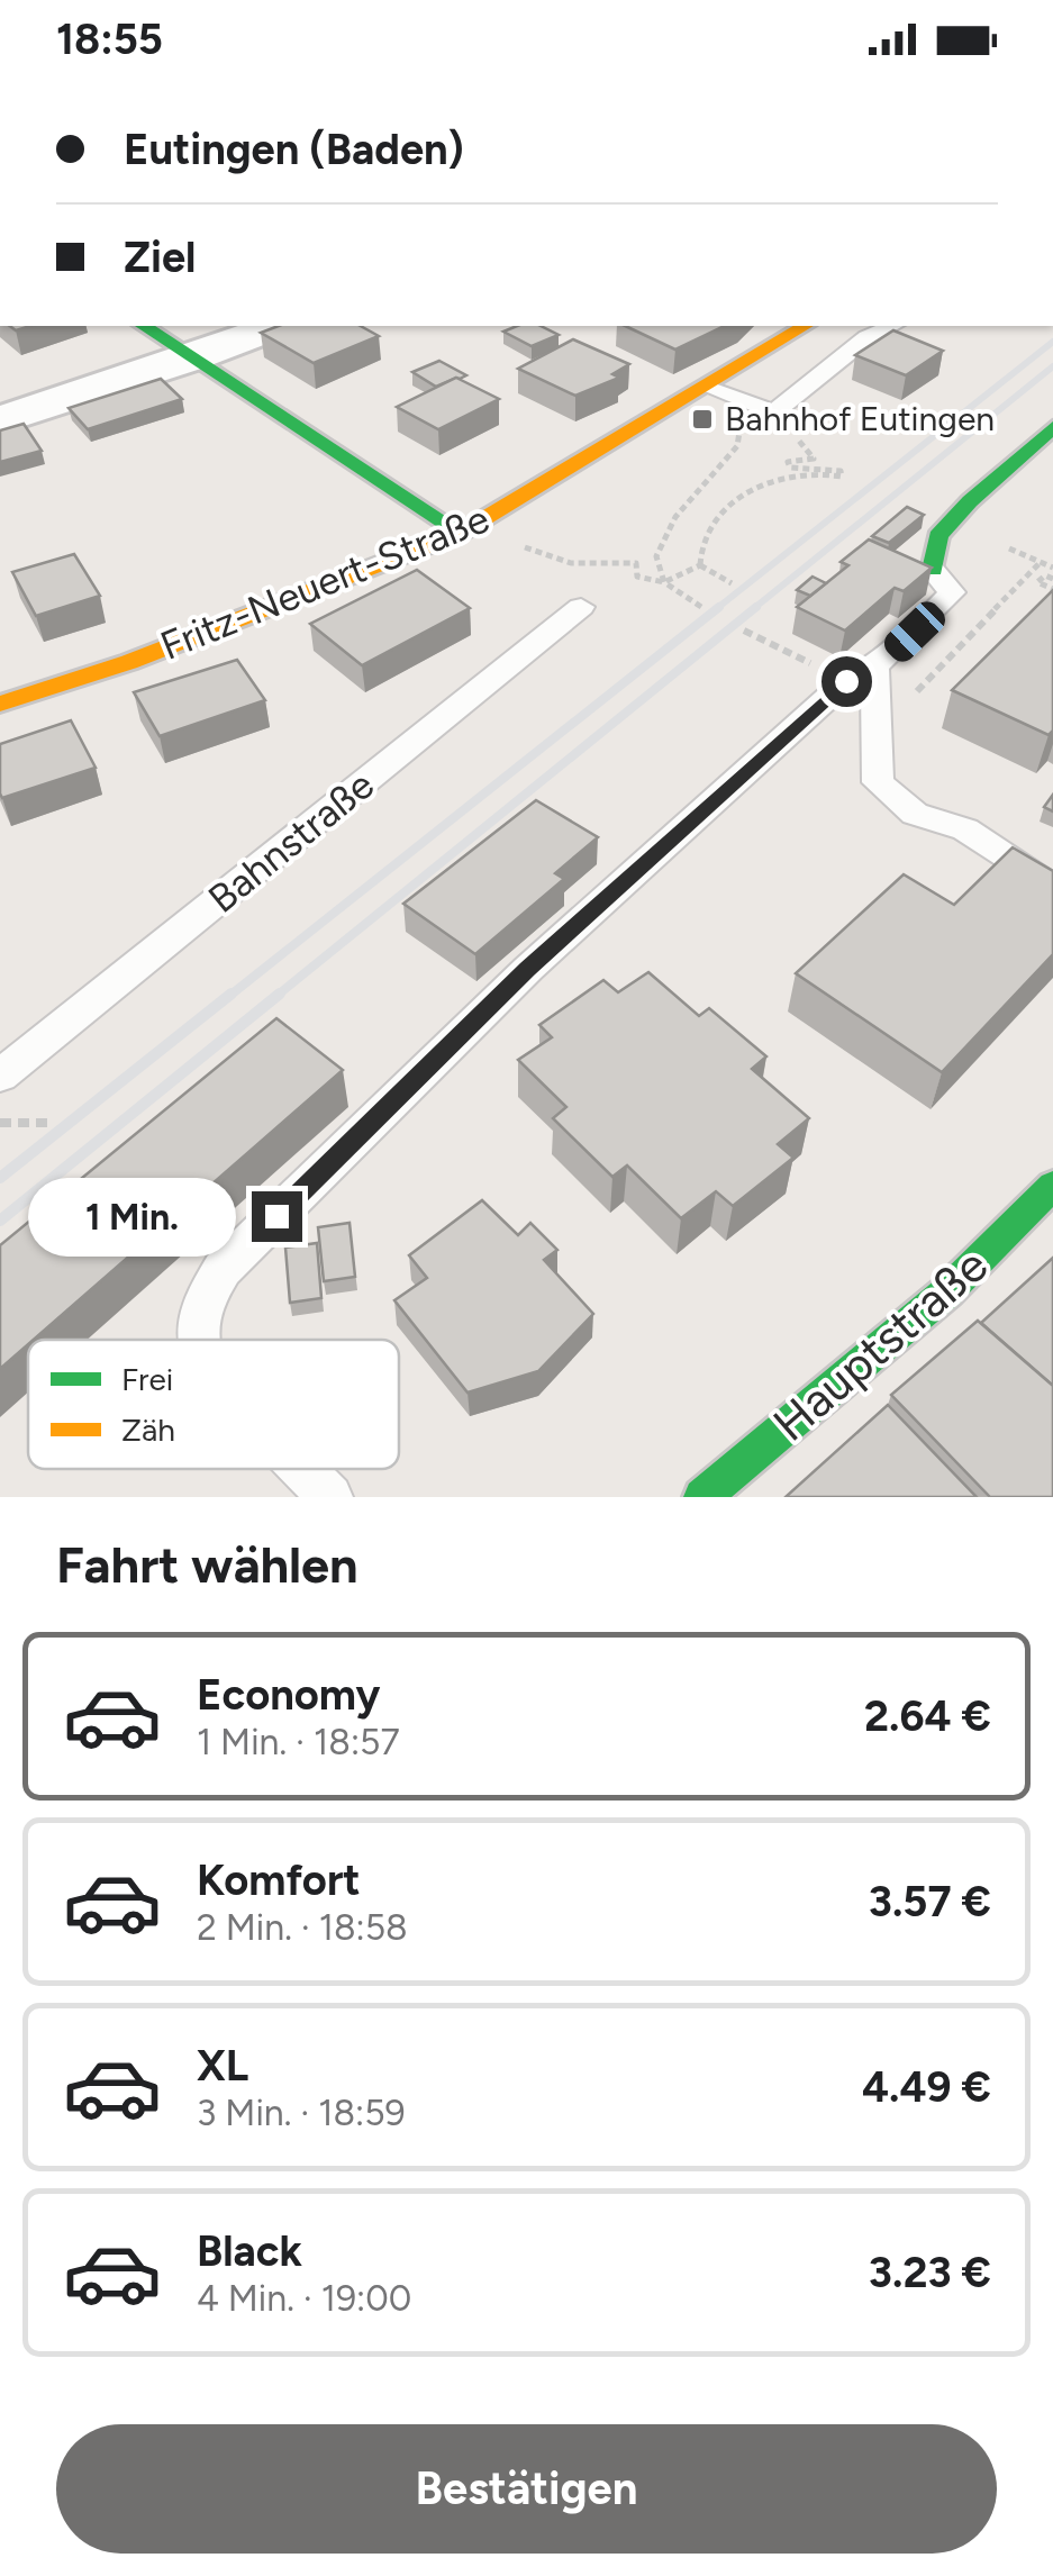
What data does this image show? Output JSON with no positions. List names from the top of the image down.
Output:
{
  "streets": {
    "street": ["Fritz-Neuert-Straße", "Hauptstraße"],
    "lane": ["Bahnstraße"]
  },
  "places": {
    "transit": ["Bahnhof Eutingen"]
  },
  "legend": ["Frei", "Zäh"],
  "page": {
    "status": "18:55",
    "banner": ["Eutingen (Baden)", "Ziel"],
    "bubble": "1 Min.",
    "heading": "Fahrt wählen",
    "list": [
      {
        "name": "Economy",
        "note": "1 Min. · 18:57",
        "value": "2.64 €"
      },
      {
        "name": "Komfort",
        "note": "2 Min. · 18:58",
        "value": "3.57 €"
      },
      {
        "name": "XL",
        "note": "3 Min. · 18:59",
        "value": "4.49 €"
      },
      {
        "name": "Black",
        "note": "4 Min. · 19:00",
        "value": "3.23 €"
      }
    ],
    "buttons": "Bestätigen"
  }
}
